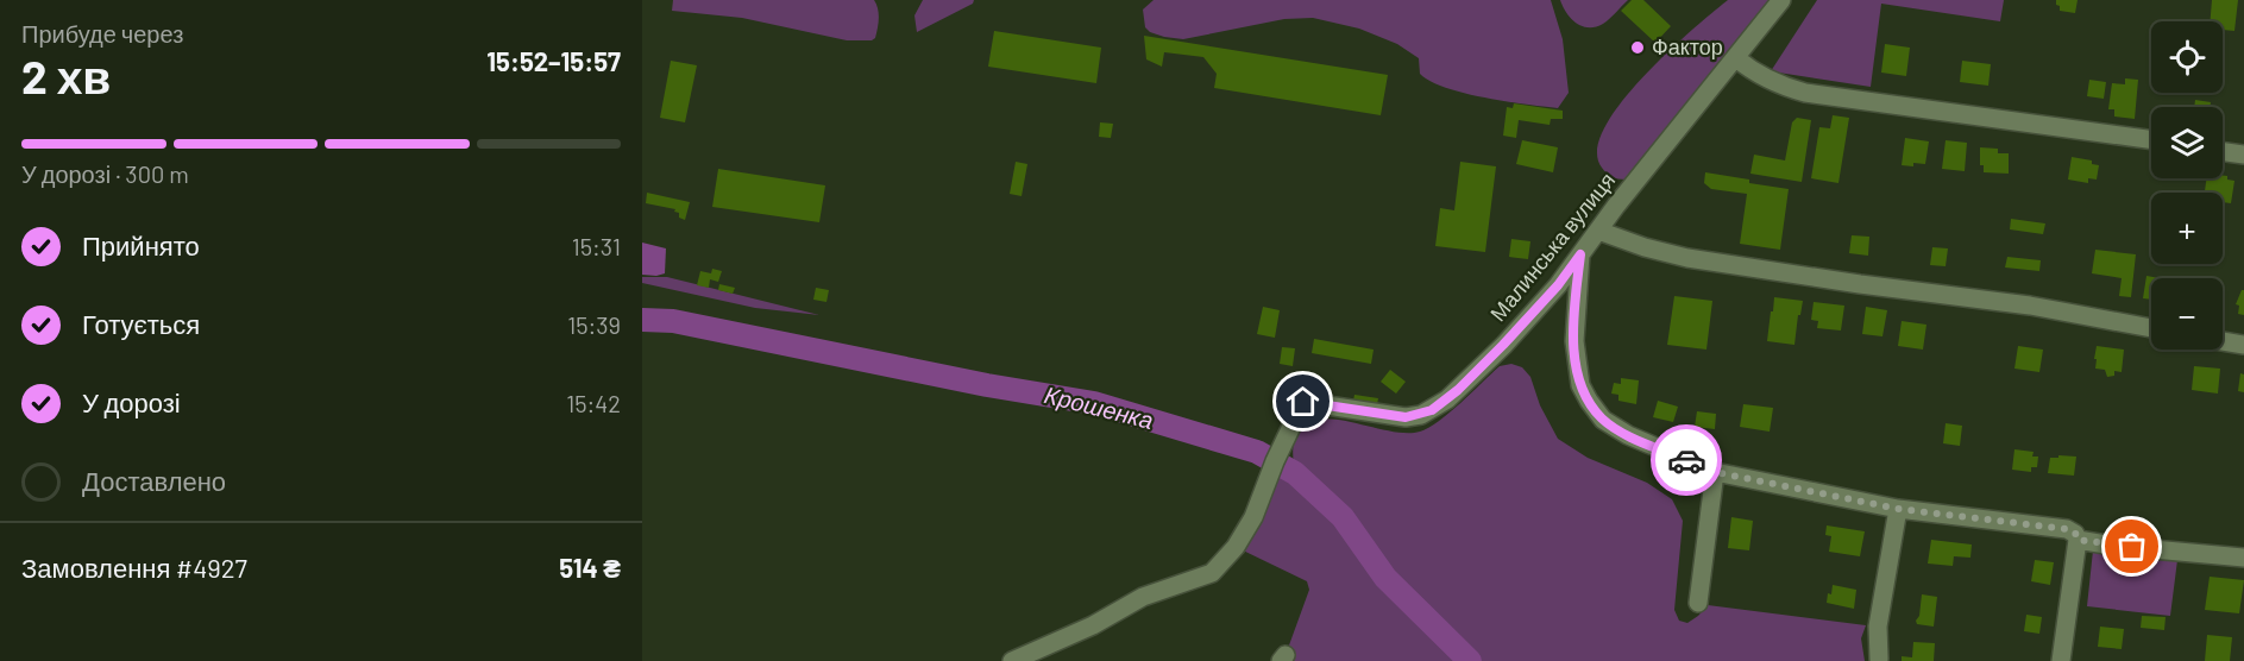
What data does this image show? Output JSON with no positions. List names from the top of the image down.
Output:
{
  "streets": {
    "street": ["Малинська вулиця"]
  },
  "water": ["Крошенка"],
  "places": ["Фактор"],
  "page": {
    "heading": ["2 хв", "Прибуде через", "15:52–15:57"],
    "panel": ["Замовлення #4927", "514 ₴"],
    "map_buttons": ["+", "−"],
    "bar": "У дорозі · 300 m",
    "list": [
      ["Прийнято", "15:31"],
      ["Готується", "15:39"],
      ["У дорозі", "15:42"],
      "Доставлено"
    ]
  }
}
